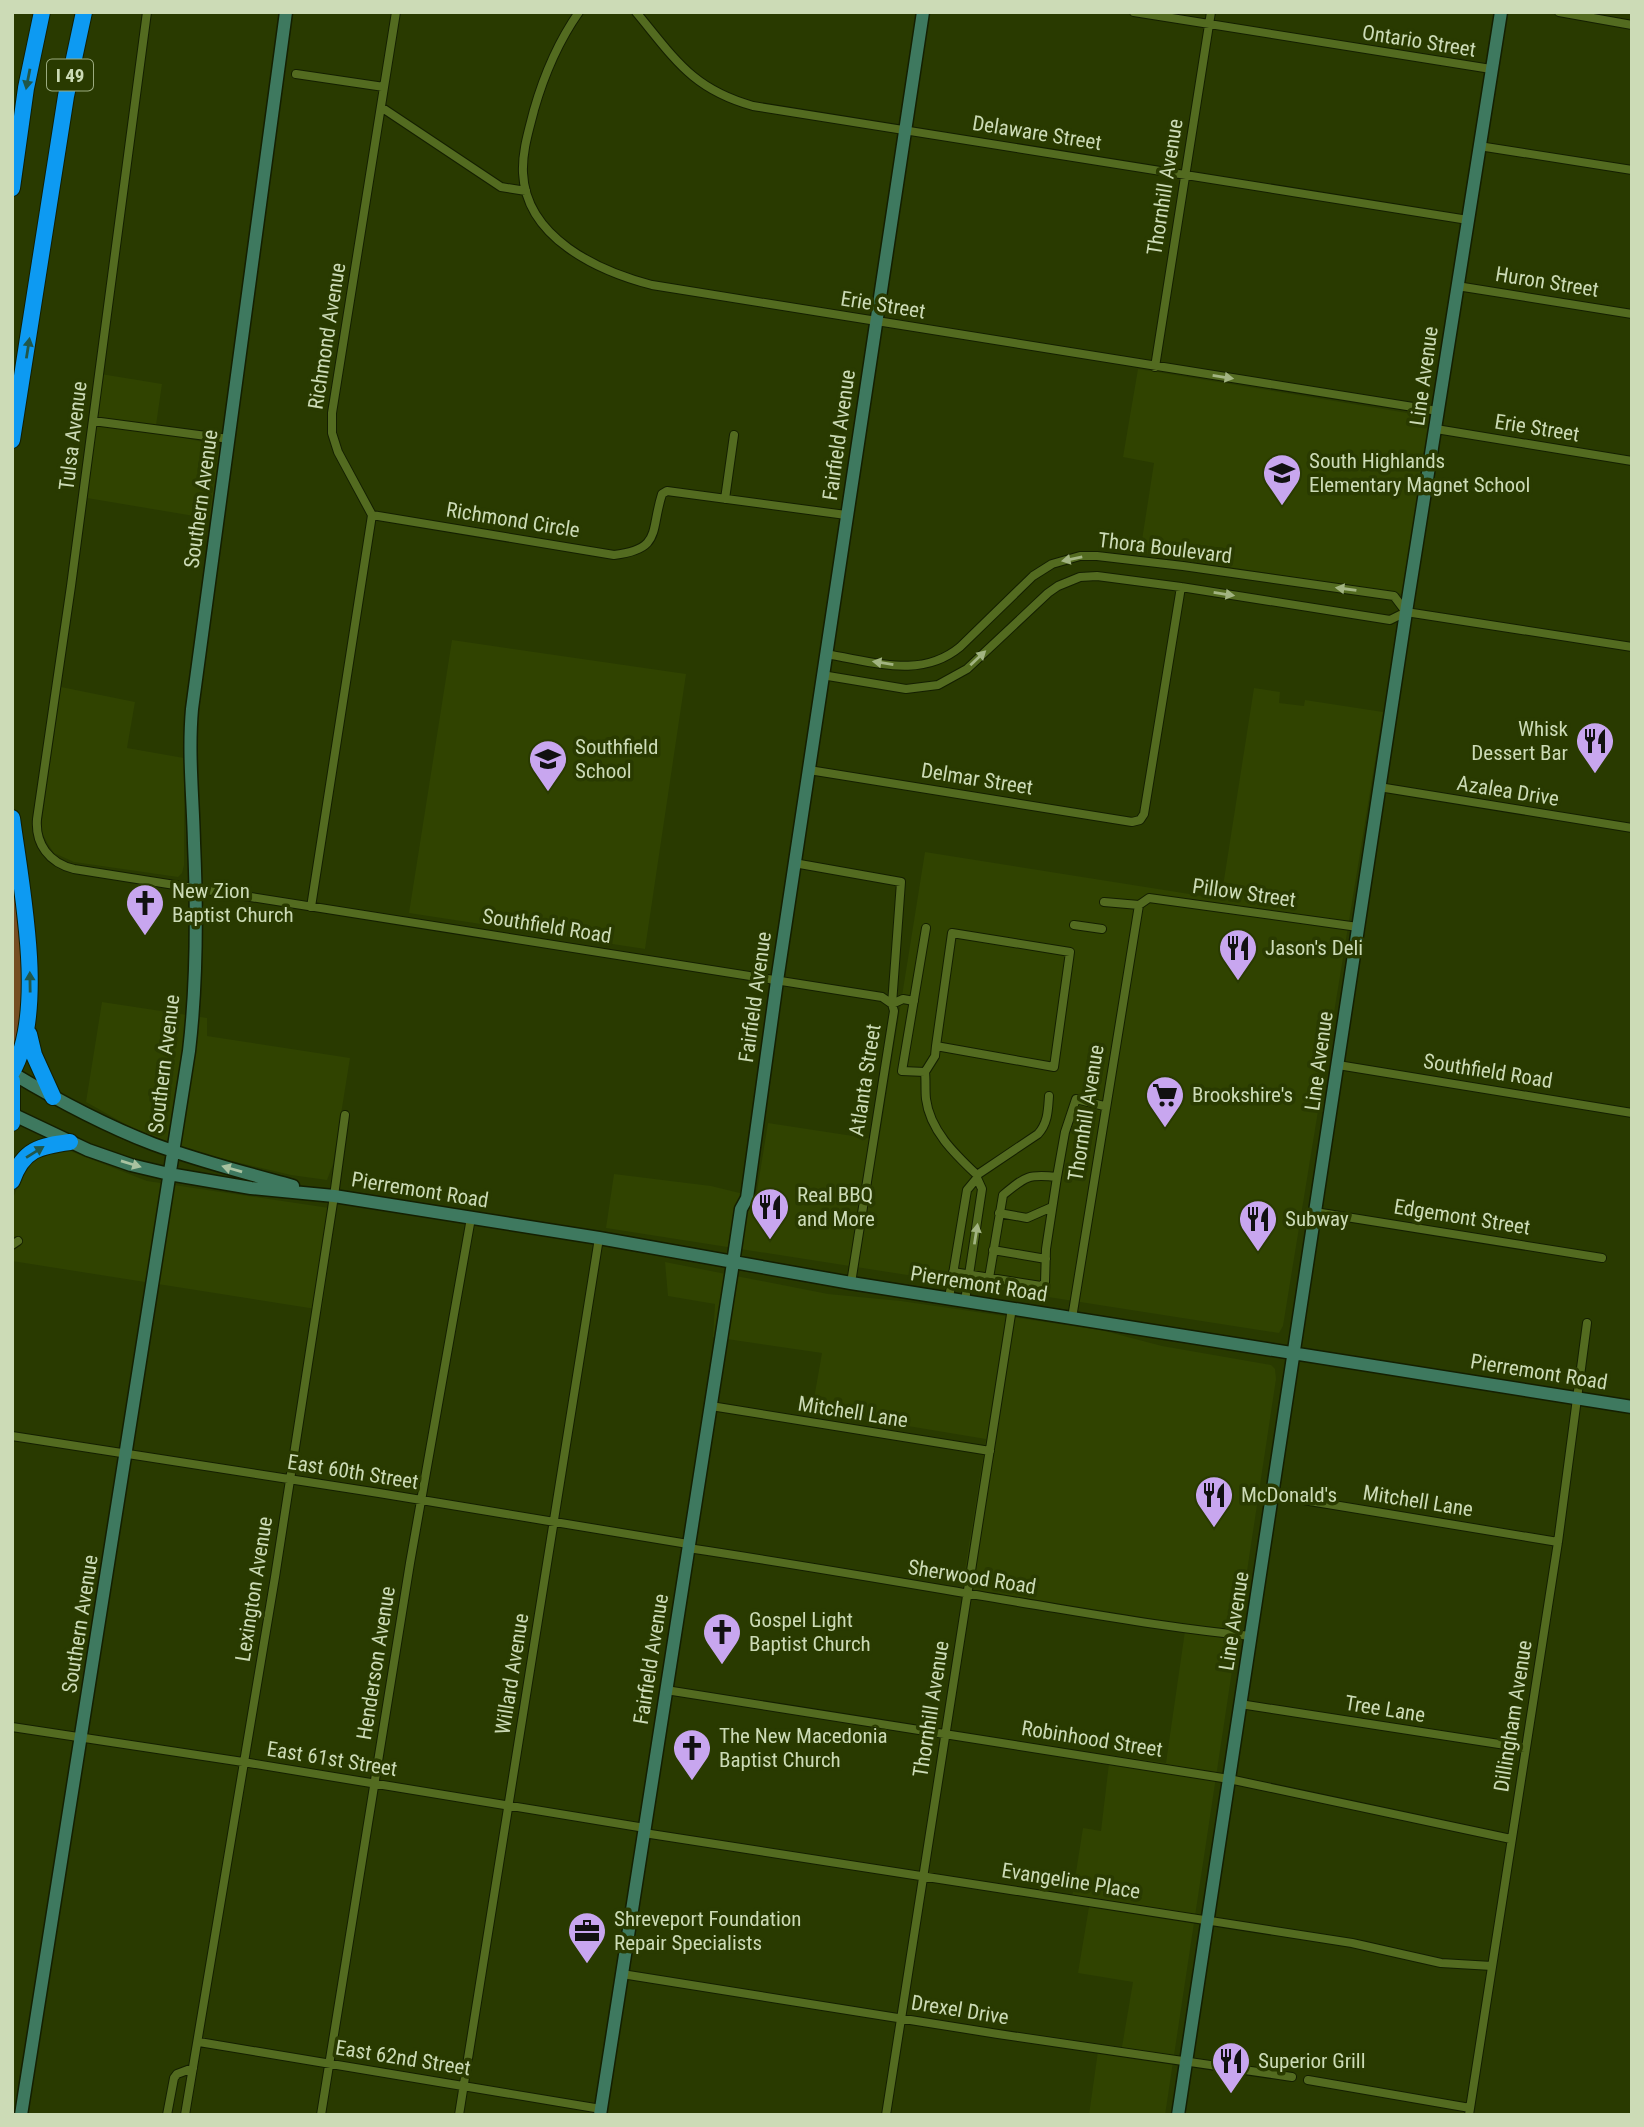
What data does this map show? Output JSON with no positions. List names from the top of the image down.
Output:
{
  "streets": {
    "highway": ["I 49"],
    "street": [
      "Ontario Street",
      "Delaware Street",
      "Thornhill Avenue",
      "Huron Street",
      "Erie Street",
      "Richmond Avenue",
      "Line Avenue",
      "Fairfield Avenue",
      "Tulsa Avenue",
      "Southern Avenue",
      "Richmond Circle",
      "Thora Boulevard",
      "Delmar Street",
      "Azalea Drive",
      "Pillow Street",
      "Southfield Road",
      "Atlanta Street",
      "Pierremont Road",
      "Edgemont Street",
      "Mitchell Lane",
      "East 60th Street",
      "Sherwood Road",
      "Lexington Avenue",
      "Henderson Avenue",
      "Willard Avenue",
      "Tree Lane",
      "Dillingham Avenue",
      "Robinhood Street",
      "East 61st Street",
      "Evangeline Place",
      "Drexel Drive",
      "East 62nd Street"
    ]
  },
  "crossings": [
    ["Ontario Street", "Thornhill Avenue"],
    ["Ontario Street", "Line Avenue"],
    ["Delaware Street", "Thornhill Avenue"],
    ["Delaware Street", "Line Avenue"],
    ["Delaware Street", "Fairfield Avenue"],
    ["Thornhill Avenue", "Erie Street"],
    ["Thornhill Avenue", "Pillow Street"],
    ["Thornhill Avenue", "Pierremont Road"],
    ["Thornhill Avenue", "Mitchell Lane"],
    ["Thornhill Avenue", "Sherwood Road"],
    ["Thornhill Avenue", "Robinhood Street"],
    ["Thornhill Avenue", "Evangeline Place"],
    ["Thornhill Avenue", "Drexel Drive"],
    ["Huron Street", "Line Avenue"],
    ["Erie Street", "Line Avenue"],
    ["Erie Street", "Fairfield Avenue"],
    ["Richmond Avenue", "Richmond Circle"],
    ["Line Avenue", "Thora Boulevard"],
    ["Line Avenue", "Azalea Drive"],
    ["Line Avenue", "Pillow Street"],
    ["Line Avenue", "Southfield Road"],
    ["Line Avenue", "Pierremont Road"],
    ["Line Avenue", "Edgemont Street"],
    ["Line Avenue", "Mitchell Lane"],
    ["Line Avenue", "Sherwood Road"],
    ["Line Avenue", "Tree Lane"],
    ["Line Avenue", "Robinhood Street"],
    ["Line Avenue", "Evangeline Place"],
    ["Line Avenue", "Drexel Drive"],
    ["Fairfield Avenue", "Thora Boulevard"],
    ["Fairfield Avenue", "Delmar Street"],
    ["Fairfield Avenue", "Southfield Road"],
    ["Fairfield Avenue", "Atlanta Street"],
    ["Fairfield Avenue", "Pierremont Road"],
    ["Fairfield Avenue", "Mitchell Lane"],
    ["Fairfield Avenue", "East 60th Street"],
    ["Fairfield Avenue", "Sherwood Road"],
    ["Fairfield Avenue", "Robinhood Street"],
    ["Fairfield Avenue", "East 61st Street"],
    ["Fairfield Avenue", "Evangeline Place"],
    ["Fairfield Avenue", "Drexel Drive"],
    ["Fairfield Avenue", "East 62nd Street"],
    ["Tulsa Avenue", "Southfield Road"],
    ["Southern Avenue", "Southfield Road"],
    ["Southern Avenue", "Pierremont Road"],
    ["Southern Avenue", "East 60th Street"],
    ["Southern Avenue", "East 61st Street"],
    ["Thora Boulevard", "Delmar Street"],
    ["Southfield Road", "Atlanta Street"],
    ["Atlanta Street", "Pierremont Road"],
    ["Pierremont Road", "Lexington Avenue"],
    ["Pierremont Road", "Henderson Avenue"],
    ["Pierremont Road", "Willard Avenue"],
    ["Pierremont Road", "Dillingham Avenue"],
    ["Mitchell Lane", "Dillingham Avenue"],
    ["East 60th Street", "Sherwood Road"],
    ["East 60th Street", "Lexington Avenue"],
    ["East 60th Street", "Henderson Avenue"],
    ["East 60th Street", "Willard Avenue"],
    ["Lexington Avenue", "East 61st Street"],
    ["Lexington Avenue", "East 62nd Street"],
    ["Henderson Avenue", "East 61st Street"],
    ["Henderson Avenue", "East 62nd Street"],
    ["Willard Avenue", "East 61st Street"],
    ["Willard Avenue", "East 62nd Street"],
    ["Tree Lane", "Dillingham Avenue"],
    ["Dillingham Avenue", "Robinhood Street"],
    ["Dillingham Avenue", "Evangeline Place"],
    ["East 61st Street", "Evangeline Place"]
  ],
  "places": {
    "school or university": ["South Highlands Elementary Magnet School", "Southfield School"],
    "restaurant": [
      "Whisk Dessert Bar",
      "Jason's Deli",
      "Real BBQ and More",
      "Subway",
      "McDonald's",
      "Superior Grill"
    ],
    "church": ["New Zion Baptist Church", "Gospel Light Baptist Church", "The New Macedonia Baptist Church"],
    "supermarket": ["Brookshire's"],
    "office": ["Shreveport Foundation Repair Specialists"]
  }
}
